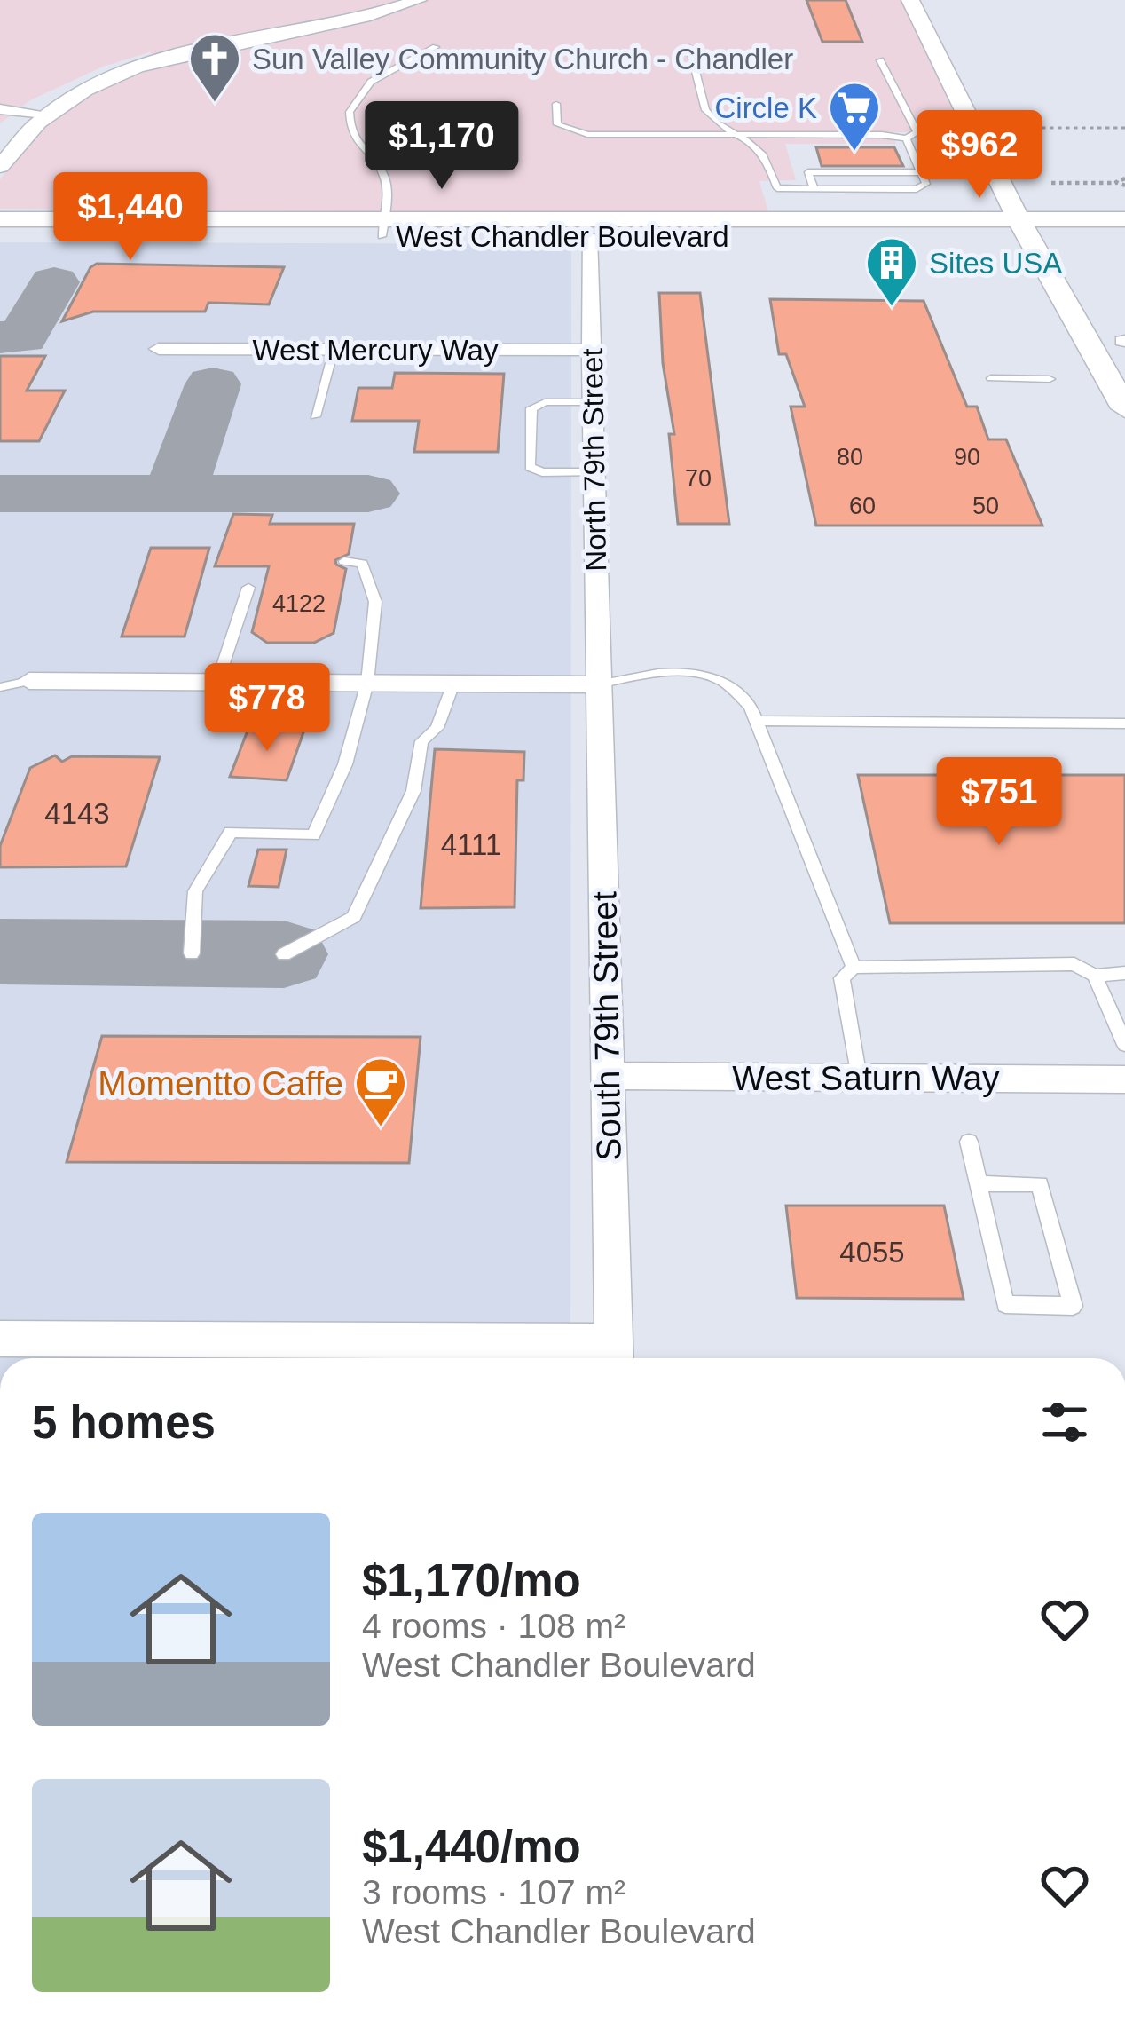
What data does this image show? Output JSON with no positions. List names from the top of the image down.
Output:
{
  "streets": {
    "main road": ["West Chandler Boulevard"],
    "street": [
      "West Mercury Way",
      "North 79th Street",
      "South 79th Street",
      "West Saturn Way"
    ]
  },
  "crossings": [
    ["West Chandler Boulevard", "North 79th Street"],
    ["West Mercury Way", "North 79th Street"],
    ["North 79th Street", "South 79th Street"],
    ["South 79th Street", "West Saturn Way"]
  ],
  "places": {
    "church": ["Sun Valley Community Church - Chandler"],
    "supermarket": ["Circle K"],
    "building": ["Sites USA"],
    "cafe": ["Momentto Caffe"]
  },
  "house_numbers": [
    "80",
    "90",
    "70",
    "60",
    "50",
    "4122",
    "4143",
    "4111",
    "4055"
  ],
  "page": {
    "price": [
      "$1,170",
      "$962",
      "$1,440",
      "$778",
      "$751"
    ],
    "heading": "5 homes",
    "list": [
      {
        "name": "$1,170/mo",
        "note": "4 rooms · 108 m² · West Chandler Boulevard"
      },
      {
        "name": "$1,440/mo",
        "note": "3 rooms · 107 m² · West Chandler Boulevard"
      }
    ]
  }
}
